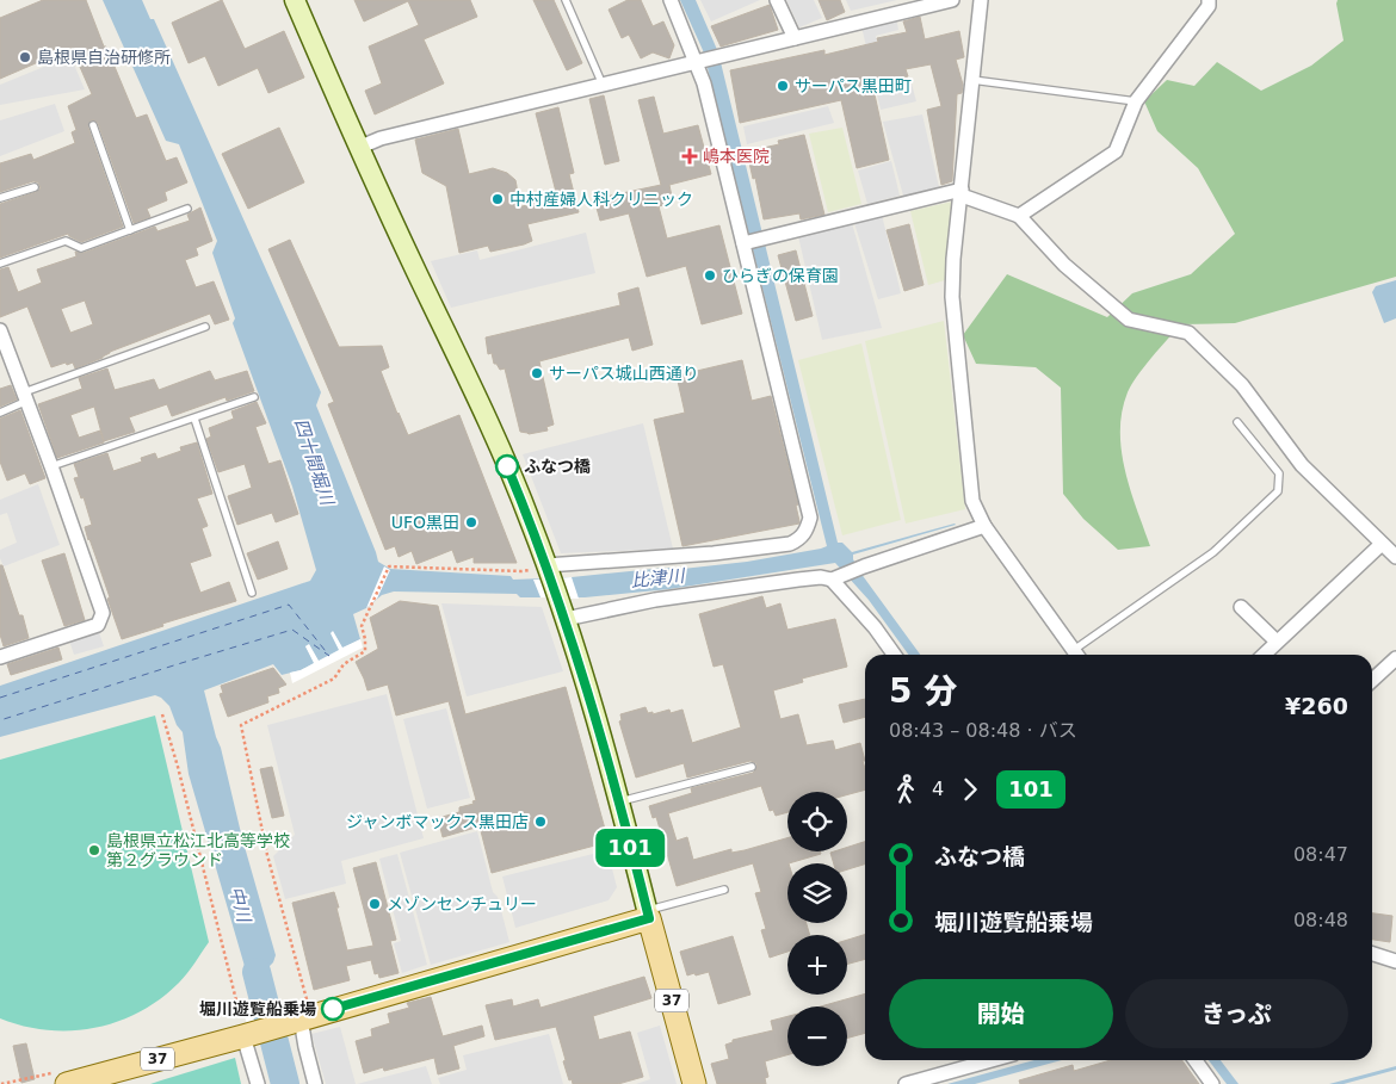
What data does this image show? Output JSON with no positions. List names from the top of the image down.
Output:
{
  "streets": {
    "main road": ["37"]
  },
  "water": ["四十間堀川", "比津川", "中川"],
  "places": {
    "other": [
      "島根県自治研修所",
      "サーパス黒田町",
      "中村産婦人科クリニック",
      "ひらぎの保育園",
      "サーパス城山西通り",
      "ふなつ橋",
      "UFO黒田",
      "ジャンボマックス黒田店",
      "島根県立松江北高等学校 第２グラウンド",
      "メゾンセンチュリー",
      "堀川遊覧船乗場"
    ],
    "health": ["嶋本医院"]
  },
  "lines": ["bus line 101"],
  "page": {
    "on_map": "101",
    "heading": ["5 分", "08:43 – 08:48 · バス", "¥260"],
    "legs": ["4", "101"],
    "map_buttons": ["+", "−"],
    "list": [
      {
        "name": "ふなつ橋",
        "value": "08:47"
      },
      {
        "name": "堀川遊覧船乗場",
        "value": "08:48"
      }
    ],
    "buttons": ["開始", "きっぷ"]
  }
}
